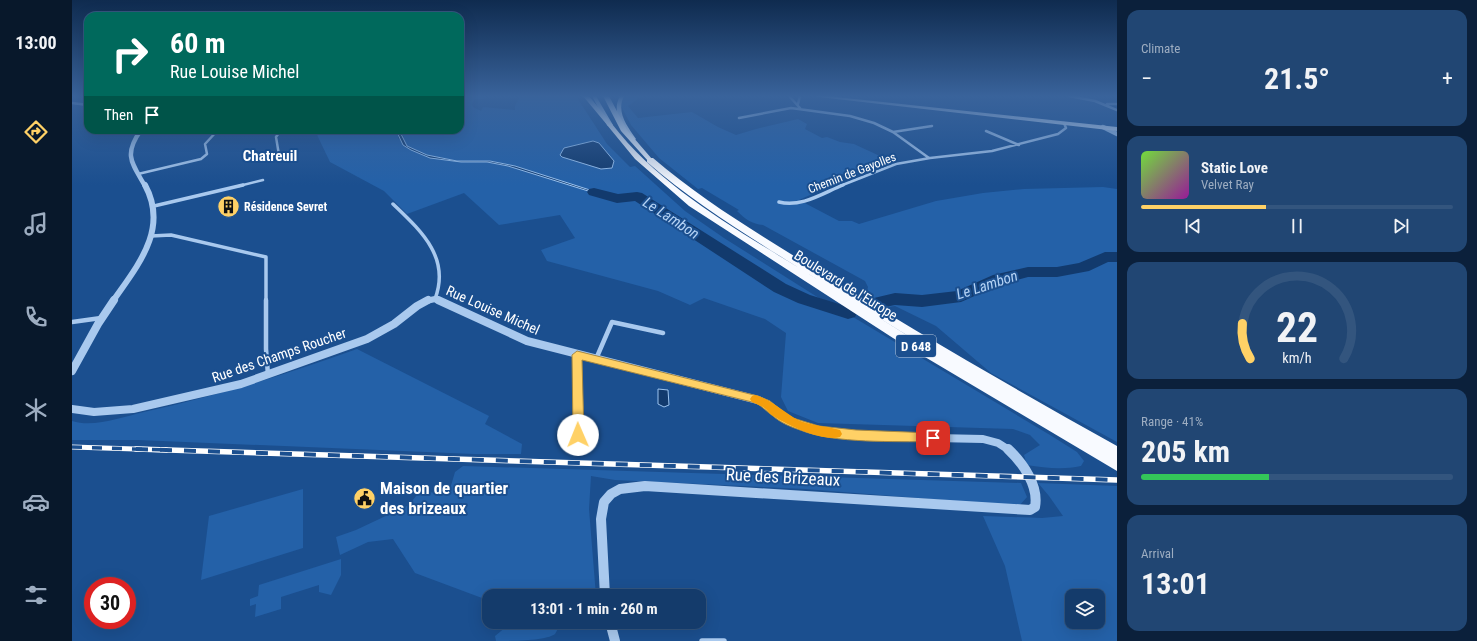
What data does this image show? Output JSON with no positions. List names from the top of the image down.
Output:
{
  "streets": {
    "highway": ["Boulevard de l'Europe", "D 648"],
    "street": [
      "Chemin de Gayolles",
      "Rue Louise Michel",
      "Rue des Champs Roucher",
      "Rue des Brizeaux"
    ]
  },
  "crossings": [
    ["Rue Louise Michel", "Rue des Champs Roucher"],
    ["Rue Louise Michel", "Rue des Brizeaux"]
  ],
  "districts": ["Chatreuil"],
  "water": ["Le Lambon"],
  "places": {
    "building": ["Résidence Sevret"],
    "public building": ["Maison de quartier des brizeaux"]
  },
  "page": {
    "tabs": "13:00",
    "tile": [
      "Climate",
      ["Range · 41%", "205 km"],
      ["Arrival", "13:01"]
    ],
    "turn": ["60 m", "Rue Louise Michel"],
    "heat": ["−", "21.5°", "+"],
    "then": "Then",
    "song": ["Static Love", "Velvet Ray"],
    "limit": "30",
    "trip": "13:01 · 1 min · 260 m",
    "gauge": ["22", "km/h"]
  }
}
